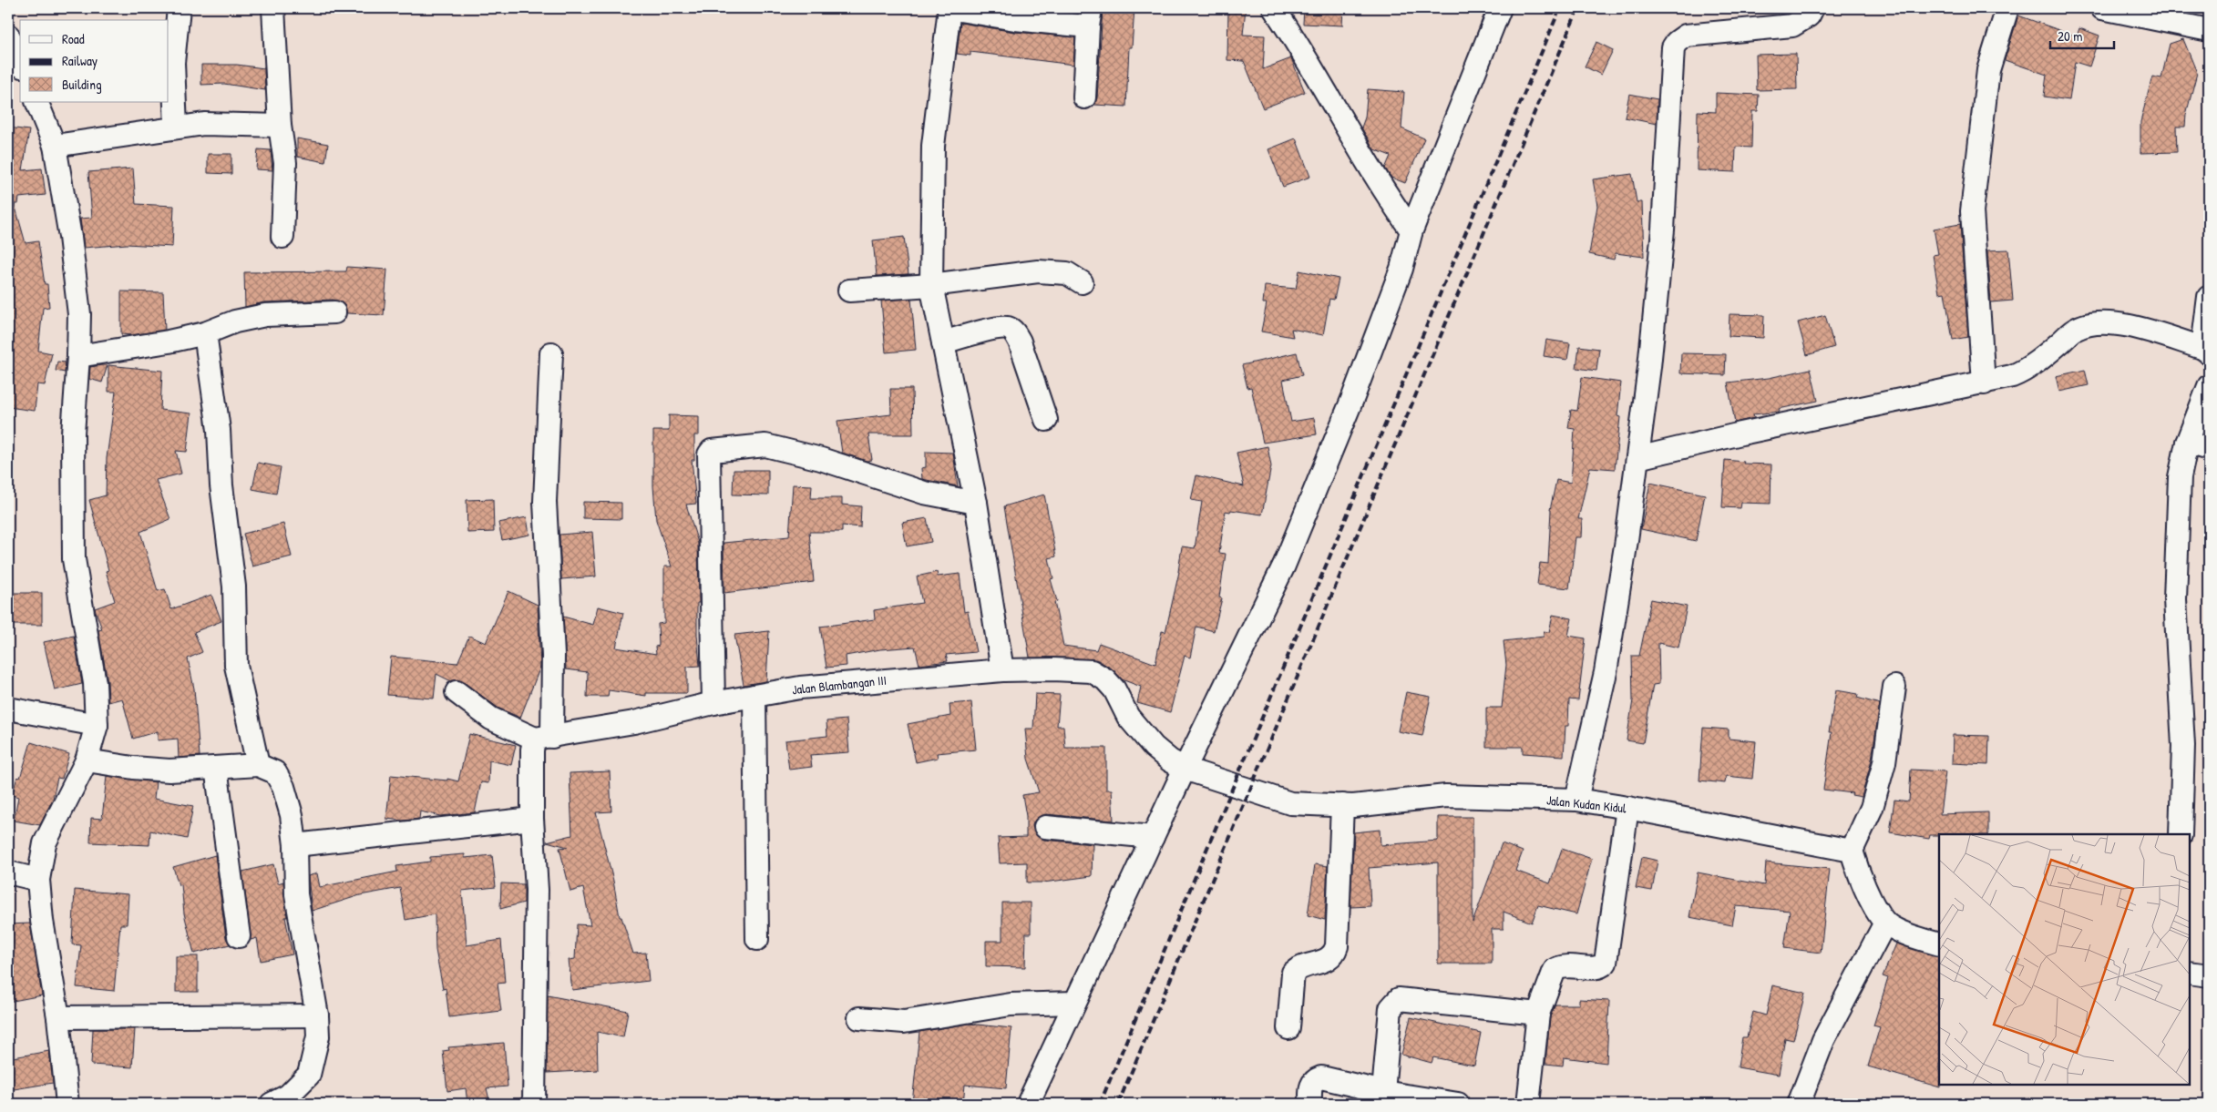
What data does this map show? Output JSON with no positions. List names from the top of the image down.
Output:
{
  "streets": {
    "street": ["Jalan Blambangan III", "Jalan Kudan Kidul"]
  },
  "crossings": [
    ["Jalan Blambangan III", "Jalan Kudan Kidul"]
  ],
  "legend": ["Road", "Railway", "Building"],
  "scale_bar": "20 m"
}
